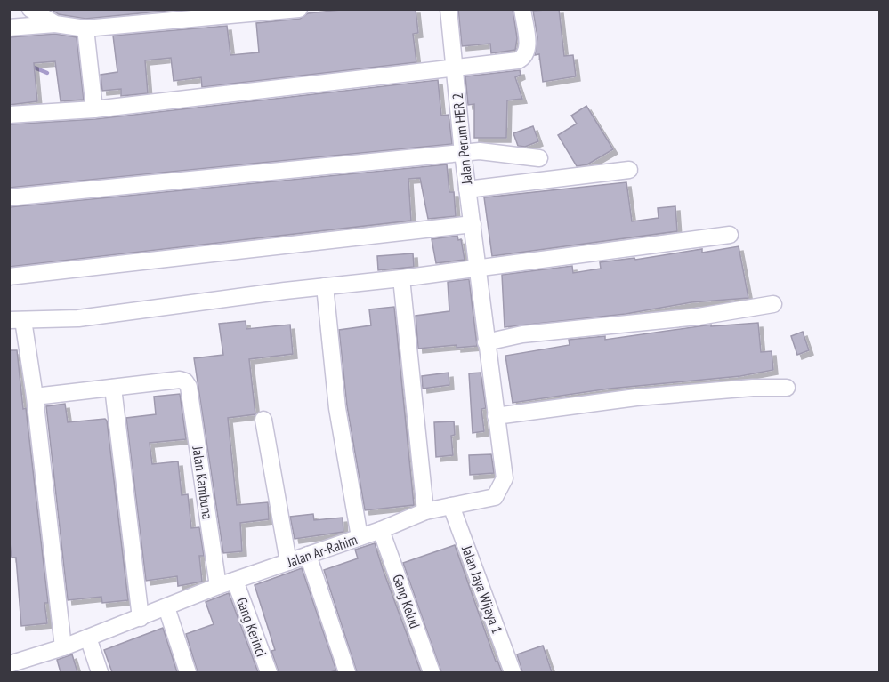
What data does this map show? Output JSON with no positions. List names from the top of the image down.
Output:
{
  "streets": {
    "street": [
      "Jalan Perum HER 2",
      "Jalan Kambuna",
      "Jalan Ar-Rahim",
      "Jalan Jaya Wijaya 1",
      "Gang Kelud",
      "Gang Kerinci"
    ]
  },
  "crossings": [
    ["Jalan Perum HER 2", "Jalan Ar-Rahim"],
    ["Jalan Kambuna", "Jalan Ar-Rahim"],
    ["Jalan Ar-Rahim", "Jalan Jaya Wijaya 1"],
    ["Jalan Ar-Rahim", "Gang Kelud"],
    ["Jalan Ar-Rahim", "Gang Kerinci"]
  ]
}
